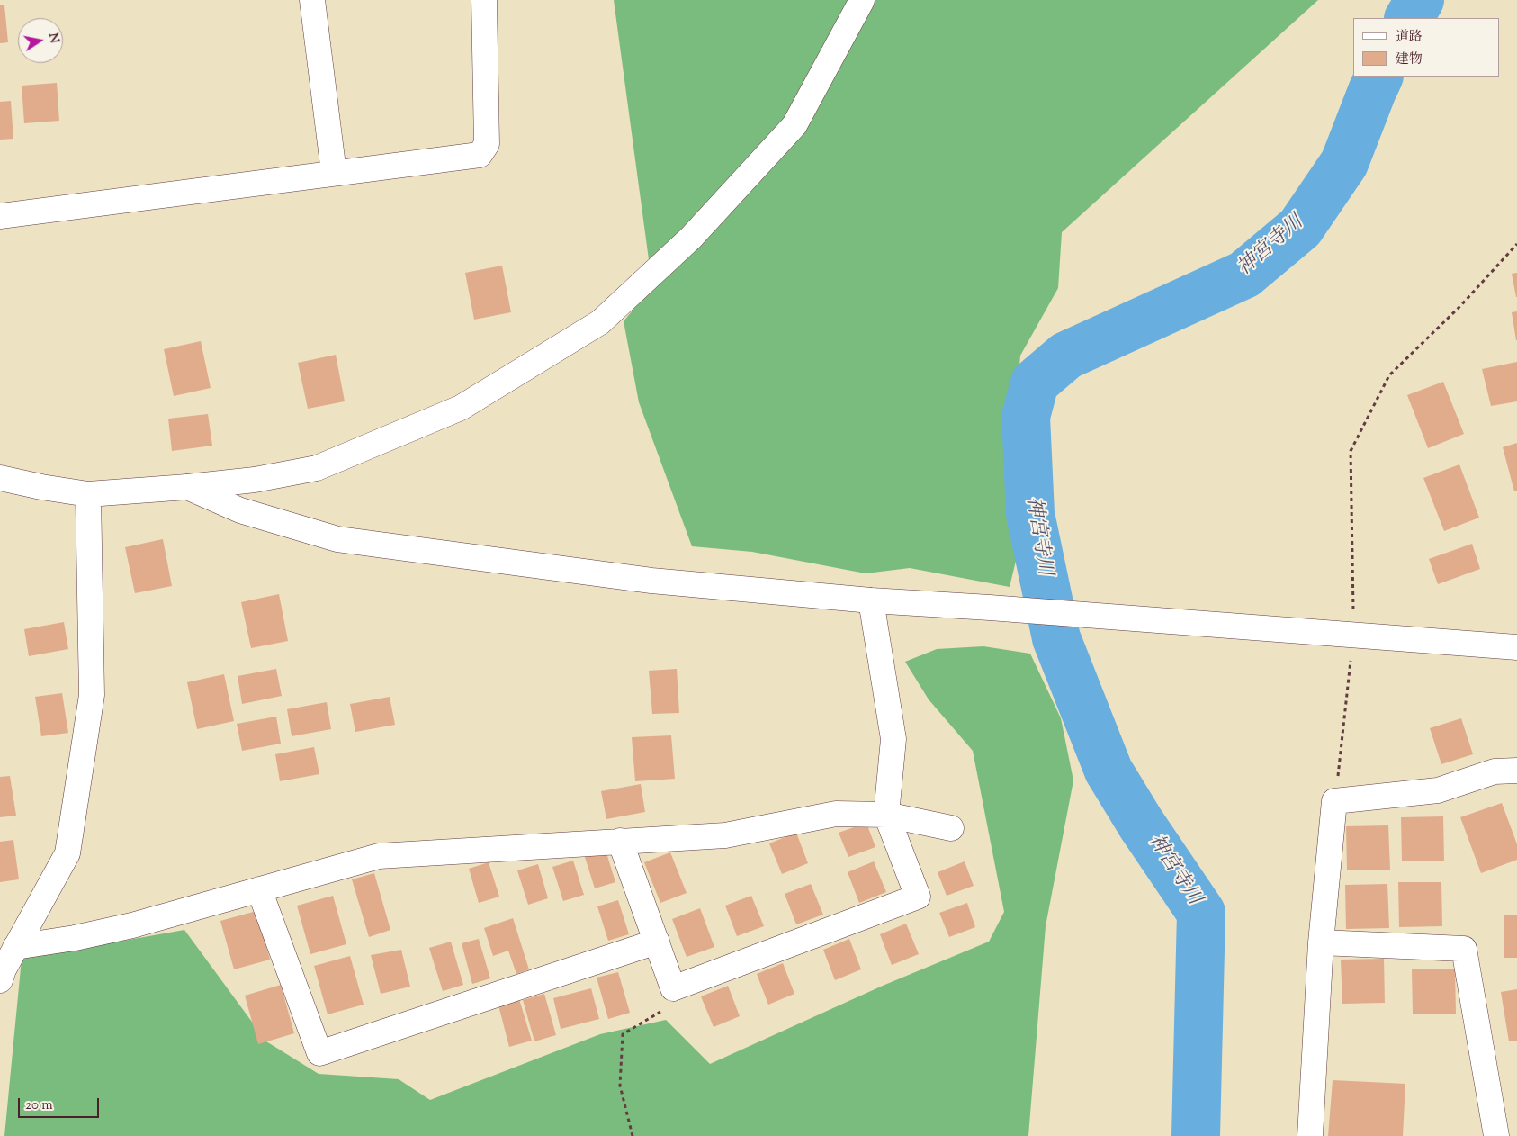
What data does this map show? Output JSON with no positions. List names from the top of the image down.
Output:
{
  "water": ["神宮寺川"],
  "legend": ["道路", "建物"],
  "scale_bar": "20 m",
  "north": "right"
}
